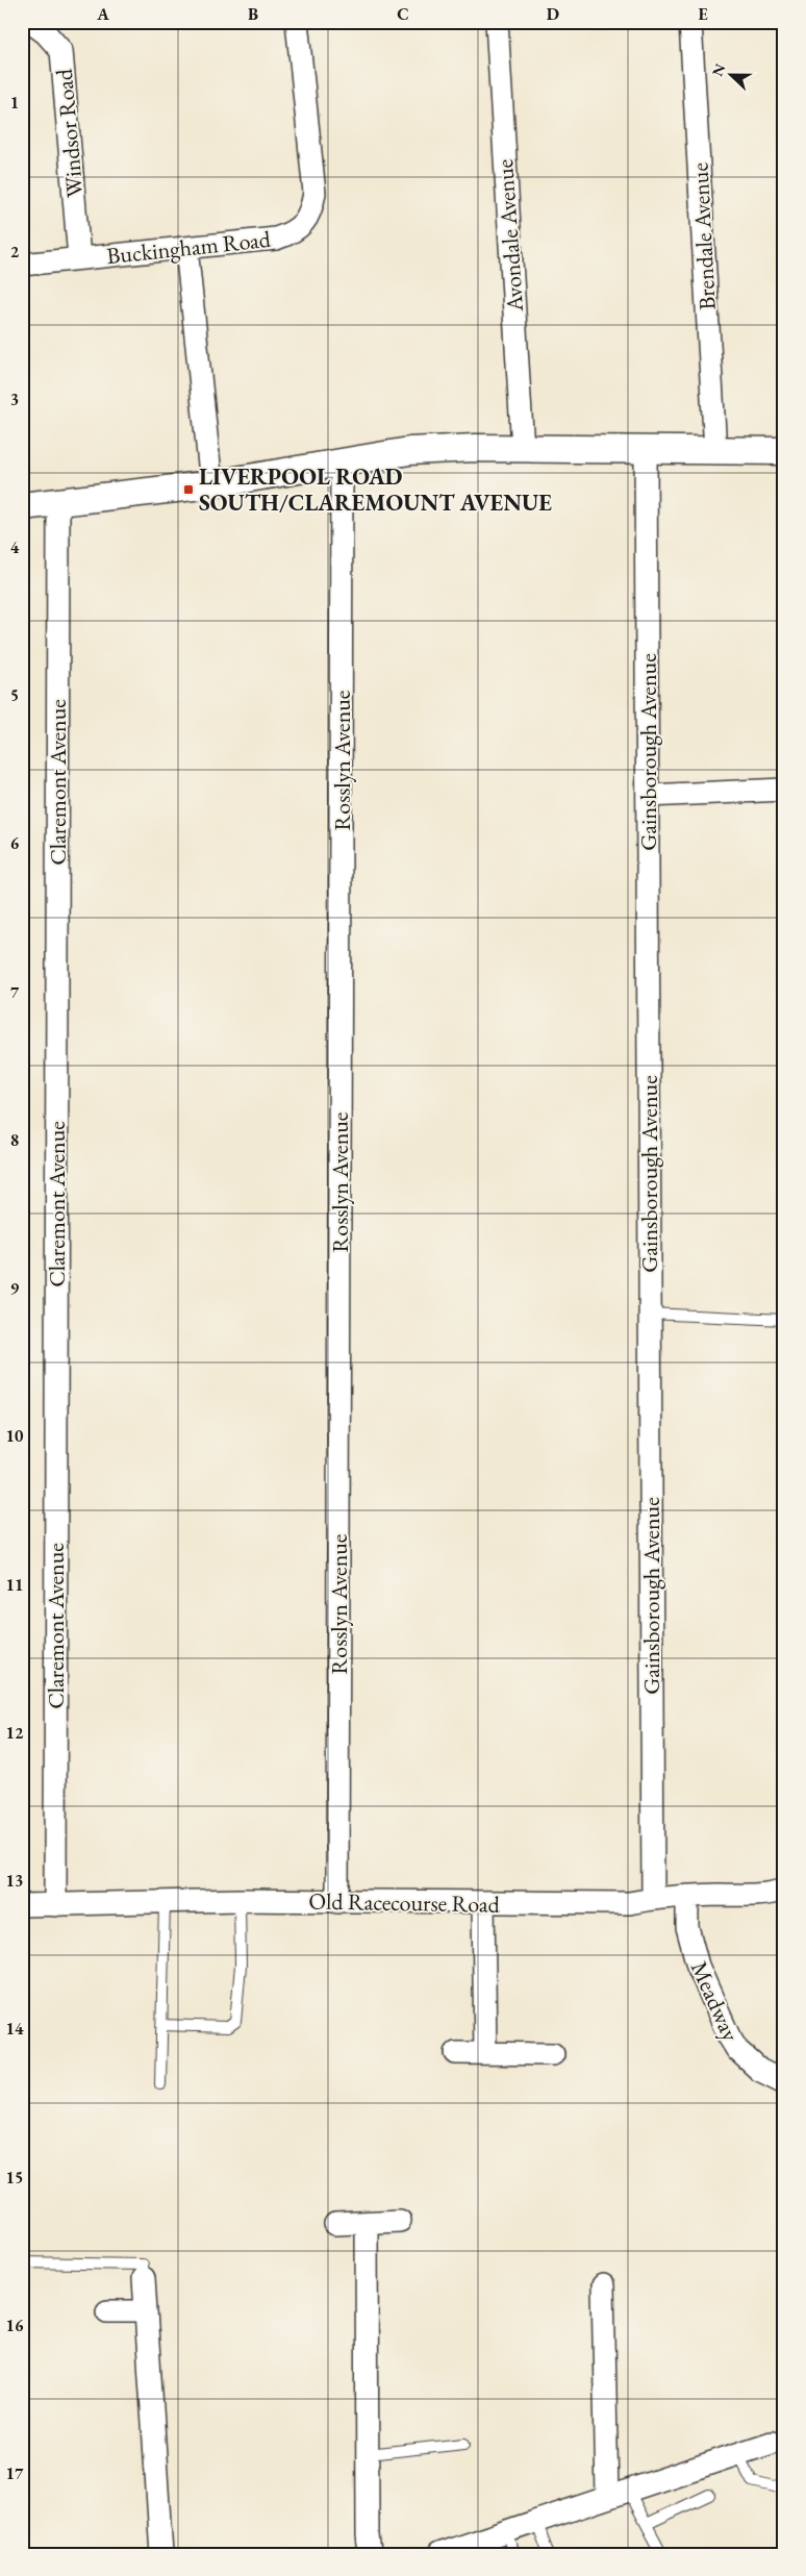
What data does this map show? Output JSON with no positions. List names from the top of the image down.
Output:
{
  "streets": {
    "street": [
      "Windsor Road",
      "Avondale Avenue",
      "Brendale Avenue",
      "Buckingham Road",
      "Gainsborough Avenue",
      "Rosslyn Avenue",
      "Claremont Avenue",
      "Old Racecourse Road",
      "Meadway"
    ]
  },
  "crossings": [
    ["Windsor Road", "Buckingham Road"],
    ["Gainsborough Avenue", "Old Racecourse Road"],
    ["Rosslyn Avenue", "Old Racecourse Road"],
    ["Claremont Avenue", "Old Racecourse Road"],
    ["Old Racecourse Road", "Meadway"]
  ],
  "places": {
    "transit": ["LIVERPOOL ROAD SOUTH/CLAREMOUNT AVENUE"]
  },
  "north": "left",
  "grid": {
    "columns": [
      "A",
      "B",
      "C",
      "D",
      "E"
    ],
    "rows": [
      "1",
      "2",
      "3",
      "4",
      "5",
      "6",
      "7",
      "8",
      "9",
      "10",
      "11",
      "12",
      "13",
      "14",
      "15",
      "16",
      "17"
    ]
  }
}
